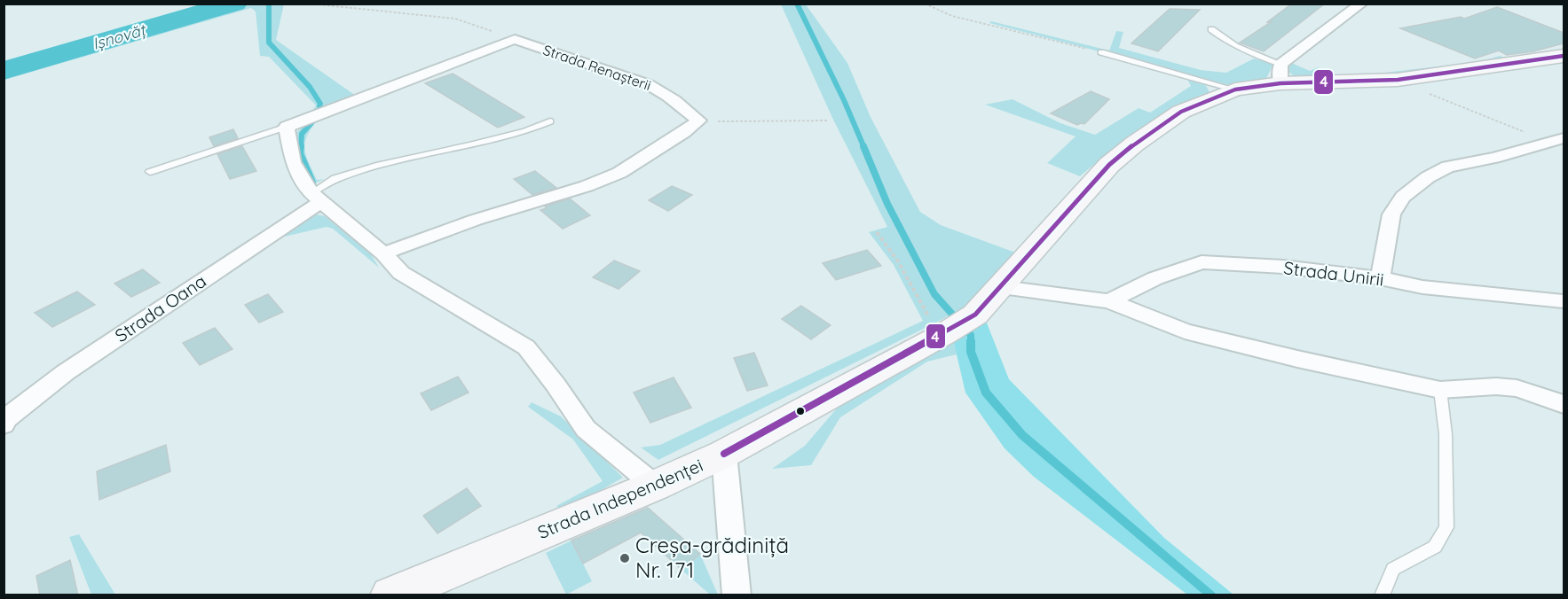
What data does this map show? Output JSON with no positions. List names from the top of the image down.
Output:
{
  "streets": {
    "main road": ["Strada Independenței"],
    "street": ["Strada Renașterii", "Strada Unirii", "Strada Oana"]
  },
  "water": ["Ișnovăț"],
  "places": ["Creșa-grădiniță Nr. 171"],
  "lines": ["transit line 4"]
}
